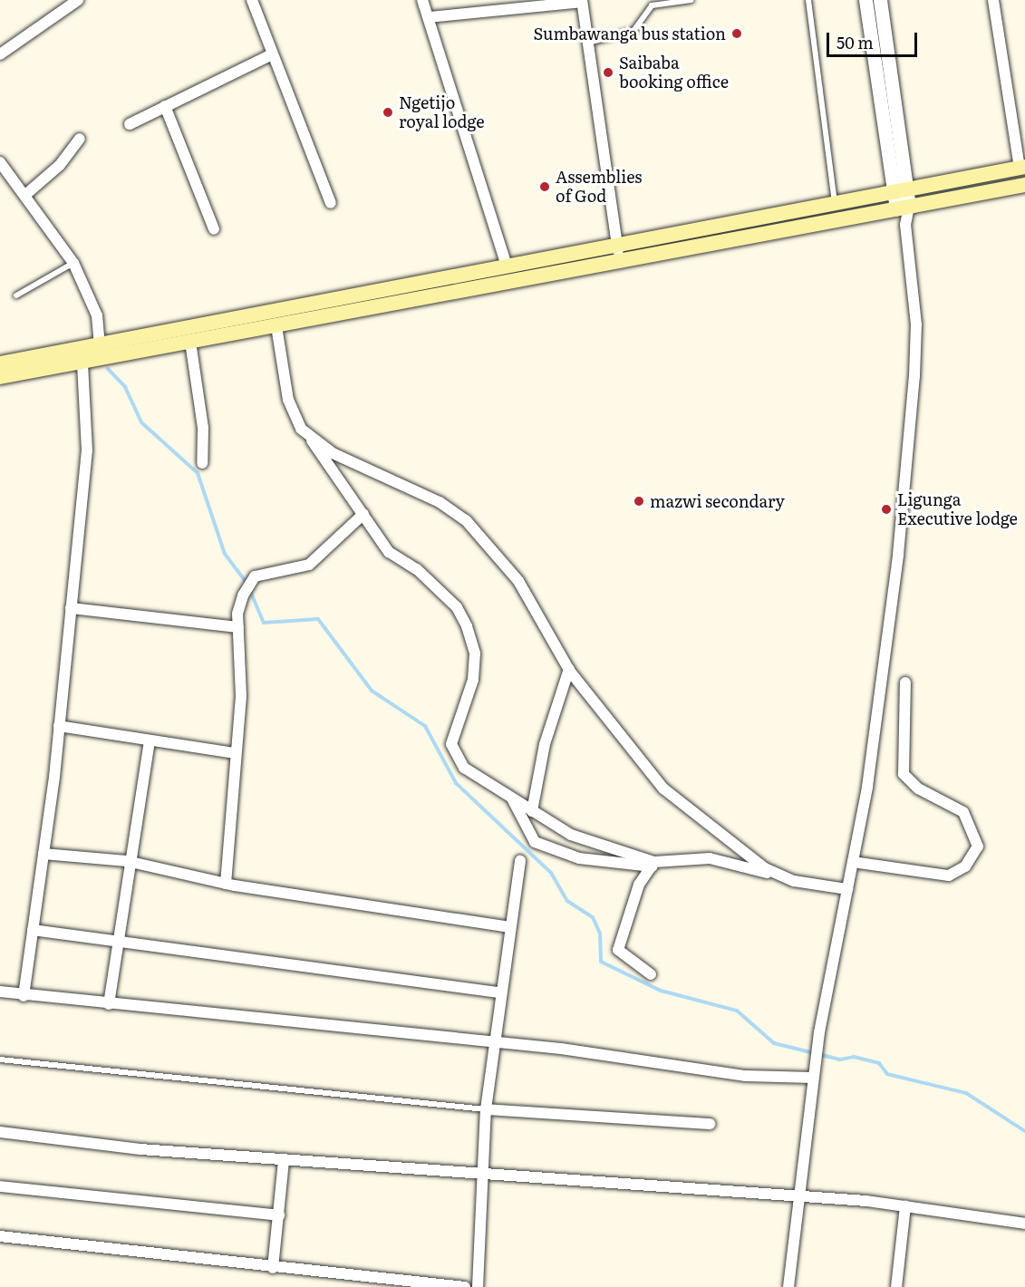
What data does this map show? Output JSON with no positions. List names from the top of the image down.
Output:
{
  "places": [
    "Sumbawanga bus station",
    "Saibaba booking office",
    "Ngetijo royal lodge",
    "Assemblies of God",
    "mazwi secondary",
    "Ligunga Executive lodge"
  ],
  "scale_bar": "50 m"
}
